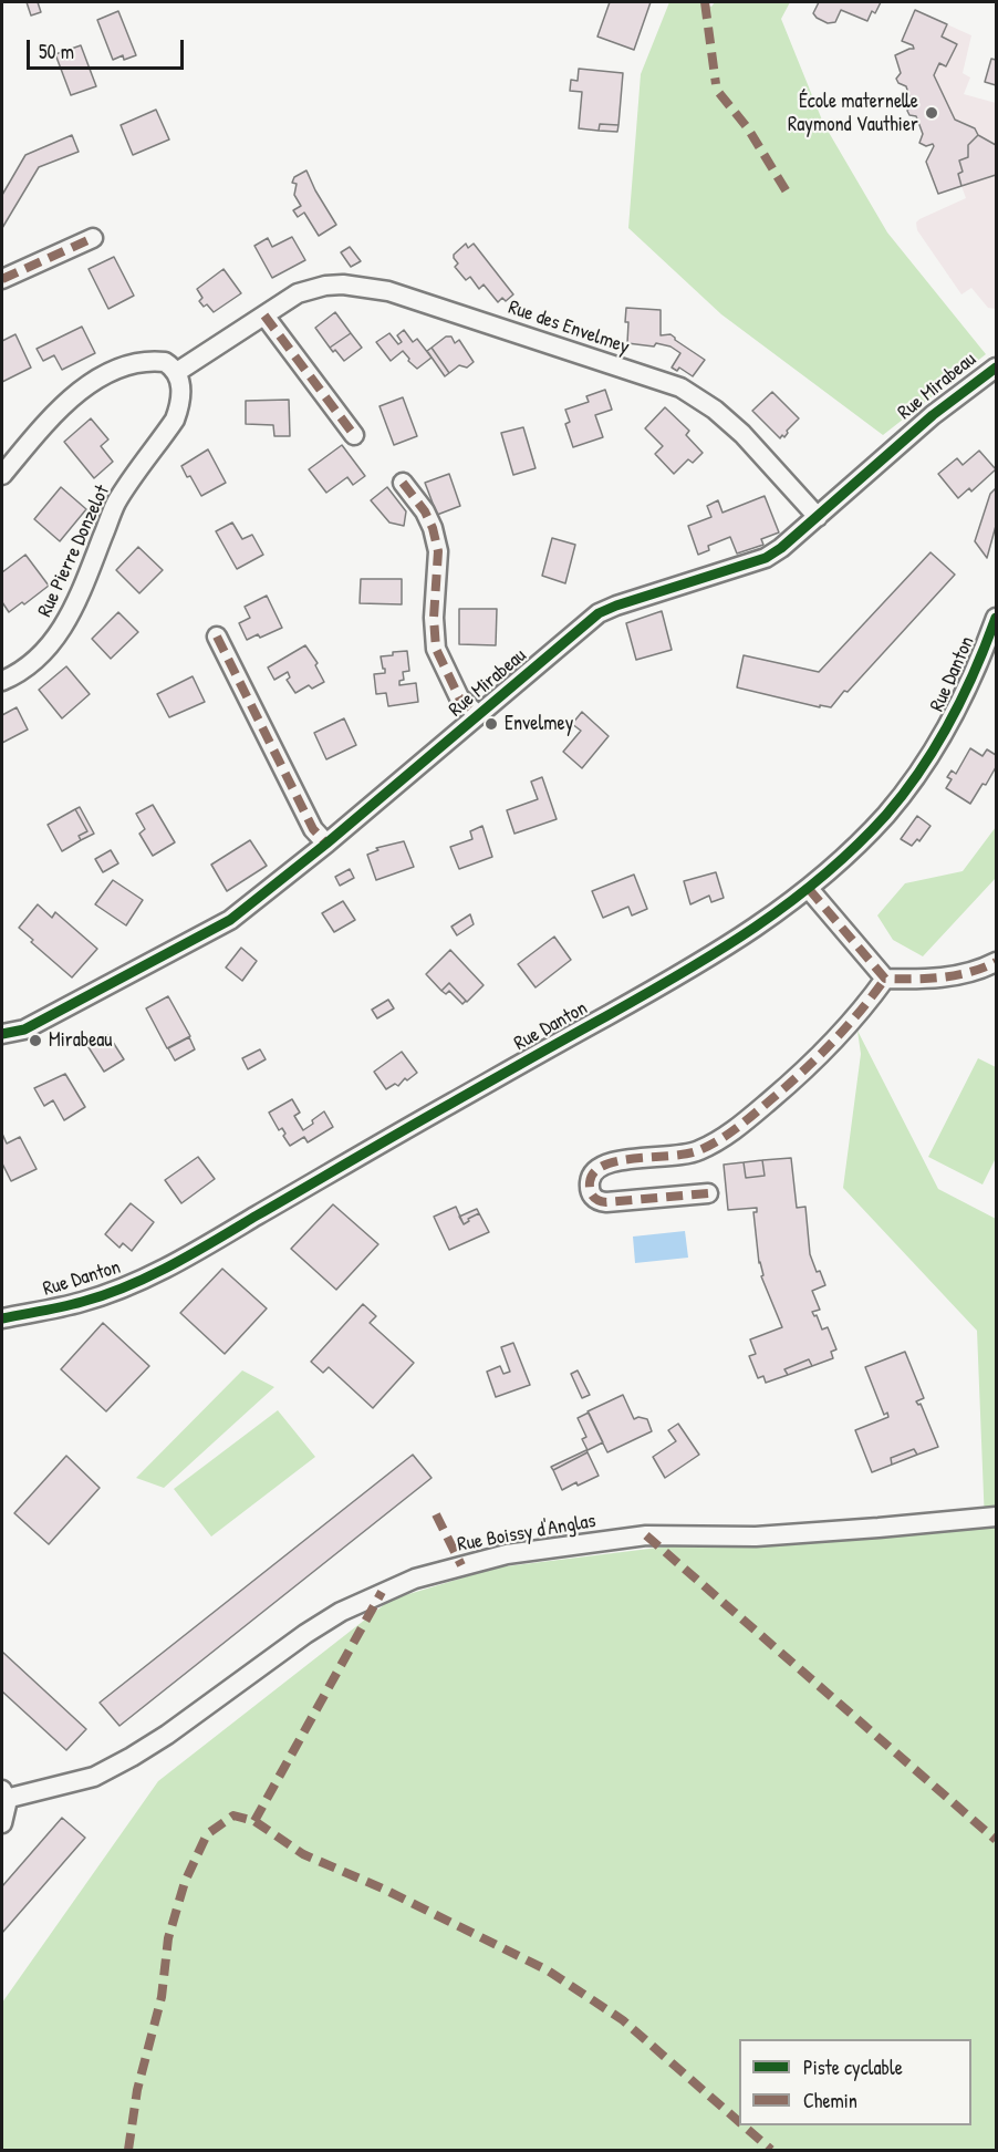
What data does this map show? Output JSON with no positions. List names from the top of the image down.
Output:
{
  "streets": {
    "street": [
      "Rue des Envelmey",
      "Rue Mirabeau",
      "Rue Pierre Donzelot",
      "Rue Danton",
      "Rue Boissy d'Anglas"
    ]
  },
  "crossings": [
    ["Rue des Envelmey", "Rue Mirabeau"],
    ["Rue des Envelmey", "Rue Pierre Donzelot"]
  ],
  "places": ["École maternelle Raymond Vauthier", "Envelmey", "Mirabeau"],
  "legend": ["Piste cyclable", "Chemin"],
  "scale_bar": "50 m"
}
